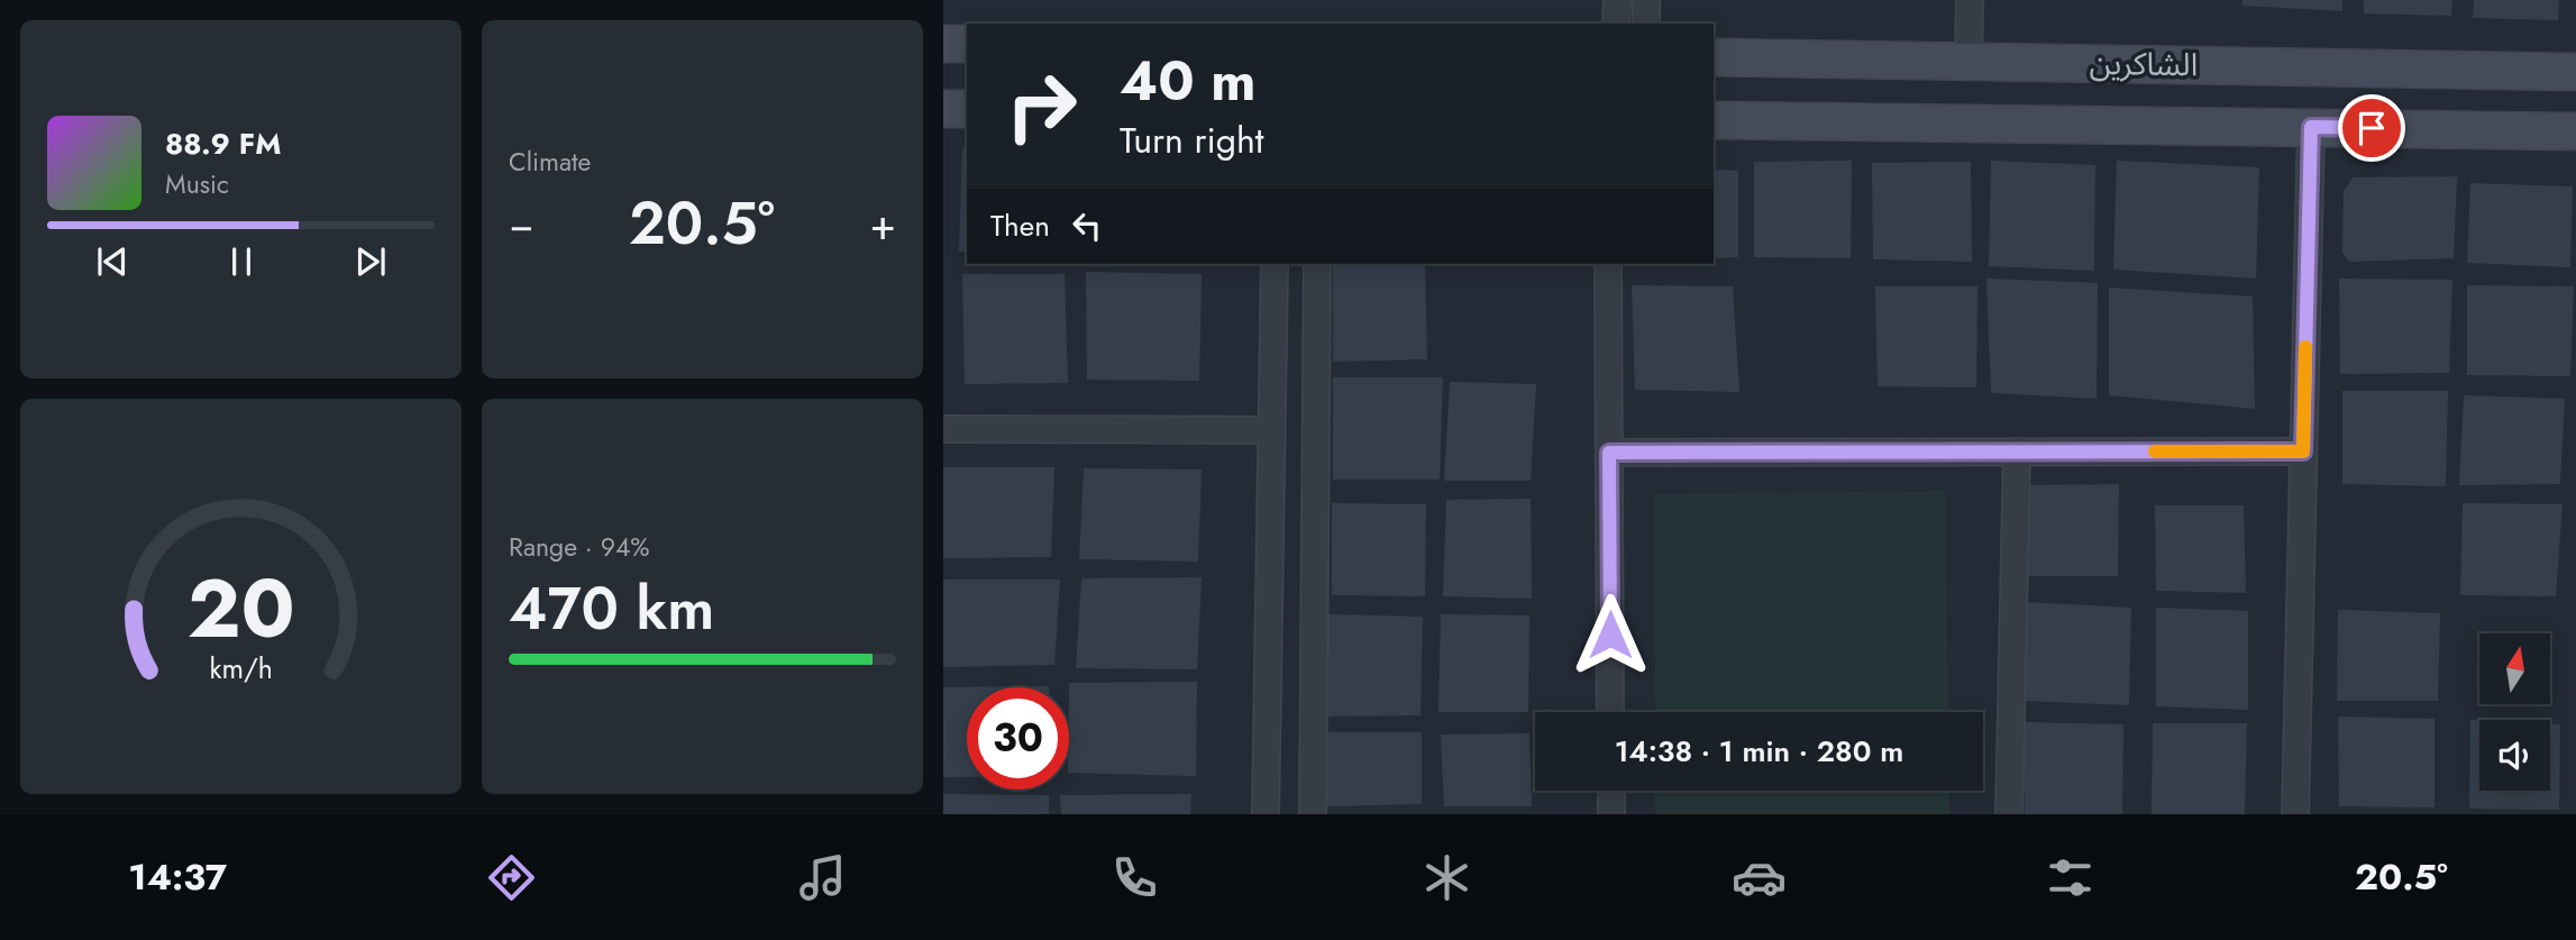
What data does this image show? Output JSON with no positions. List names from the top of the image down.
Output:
{
  "streets": {
    "street": ["الشاكرين"]
  },
  "north": "top",
  "page": {
    "tile": [
      "Climate",
      ["Range · 94%", "470 km"]
    ],
    "turn": ["40 m", "Turn right"],
    "song": ["88.9 FM", "Music"],
    "then": "Then",
    "heat": ["−", "20.5°", "+"],
    "limit": "30",
    "trip": "14:38 · 1 min · 280 m",
    "tabs": ["14:37", "20.5°"],
    "gauge": ["20", "km/h"]
  }
}
